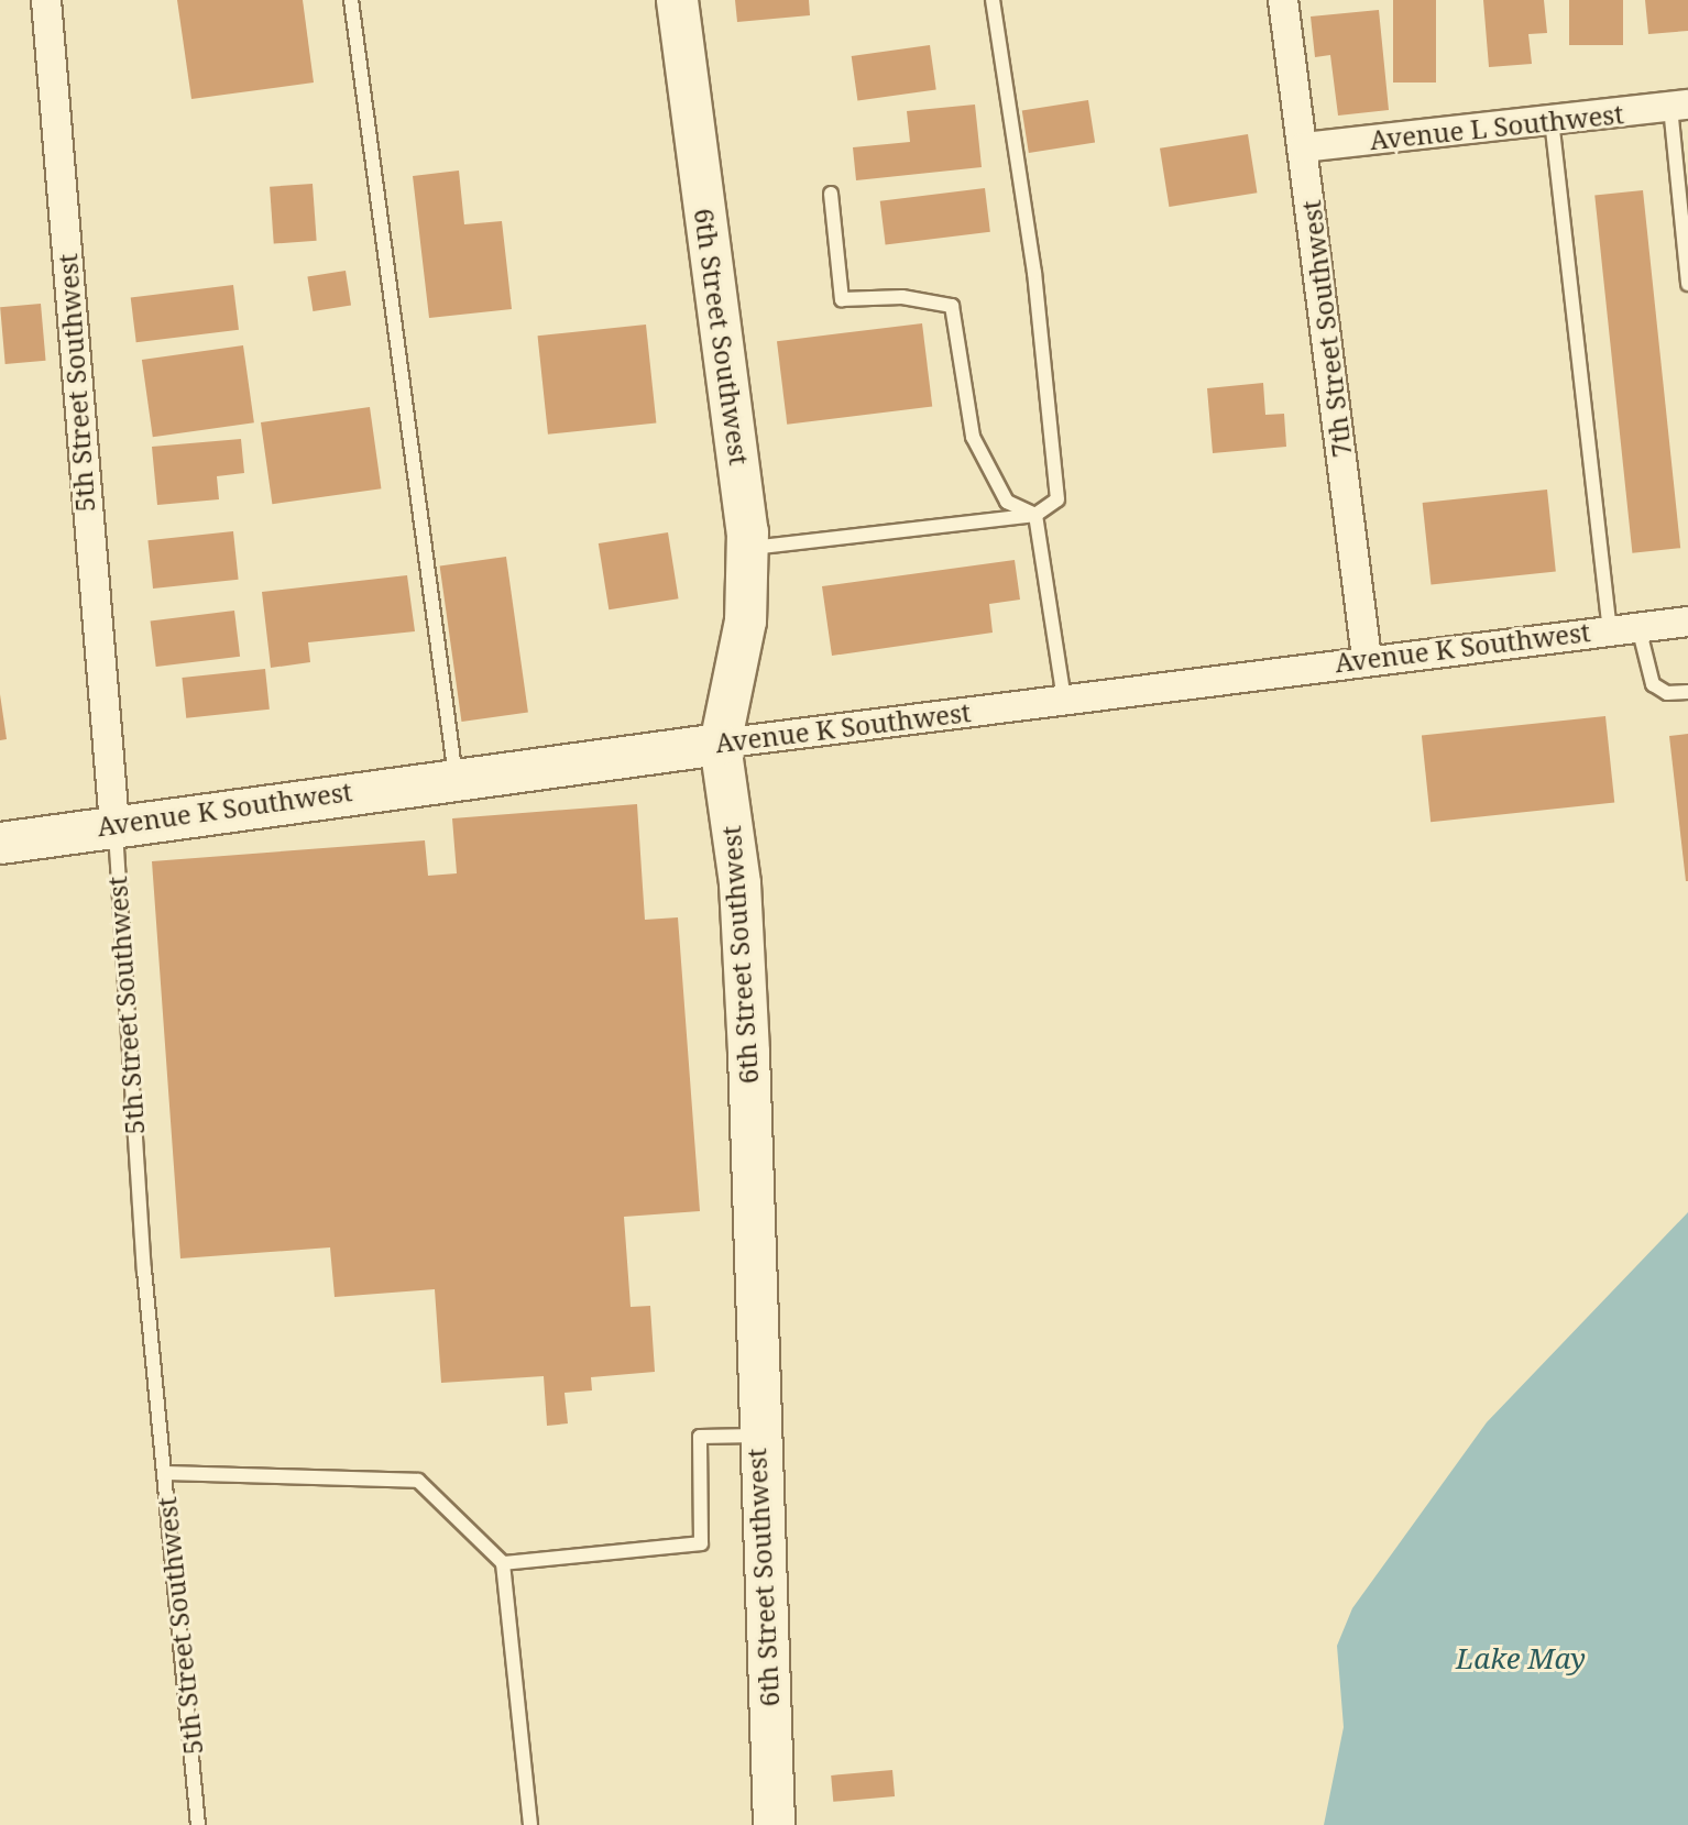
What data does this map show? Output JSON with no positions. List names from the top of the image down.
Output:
{
  "streets": {
    "street": [
      "Avenue L Southwest",
      "7th Street Southwest",
      "6th Street Southwest",
      "5th Street Southwest",
      "Avenue K Southwest"
    ]
  },
  "crossings": [
    ["Avenue L Southwest", "7th Street Southwest"],
    ["7th Street Southwest", "Avenue K Southwest"],
    ["6th Street Southwest", "Avenue K Southwest"],
    ["5th Street Southwest", "Avenue K Southwest"]
  ],
  "water": ["Lake May"]
}
